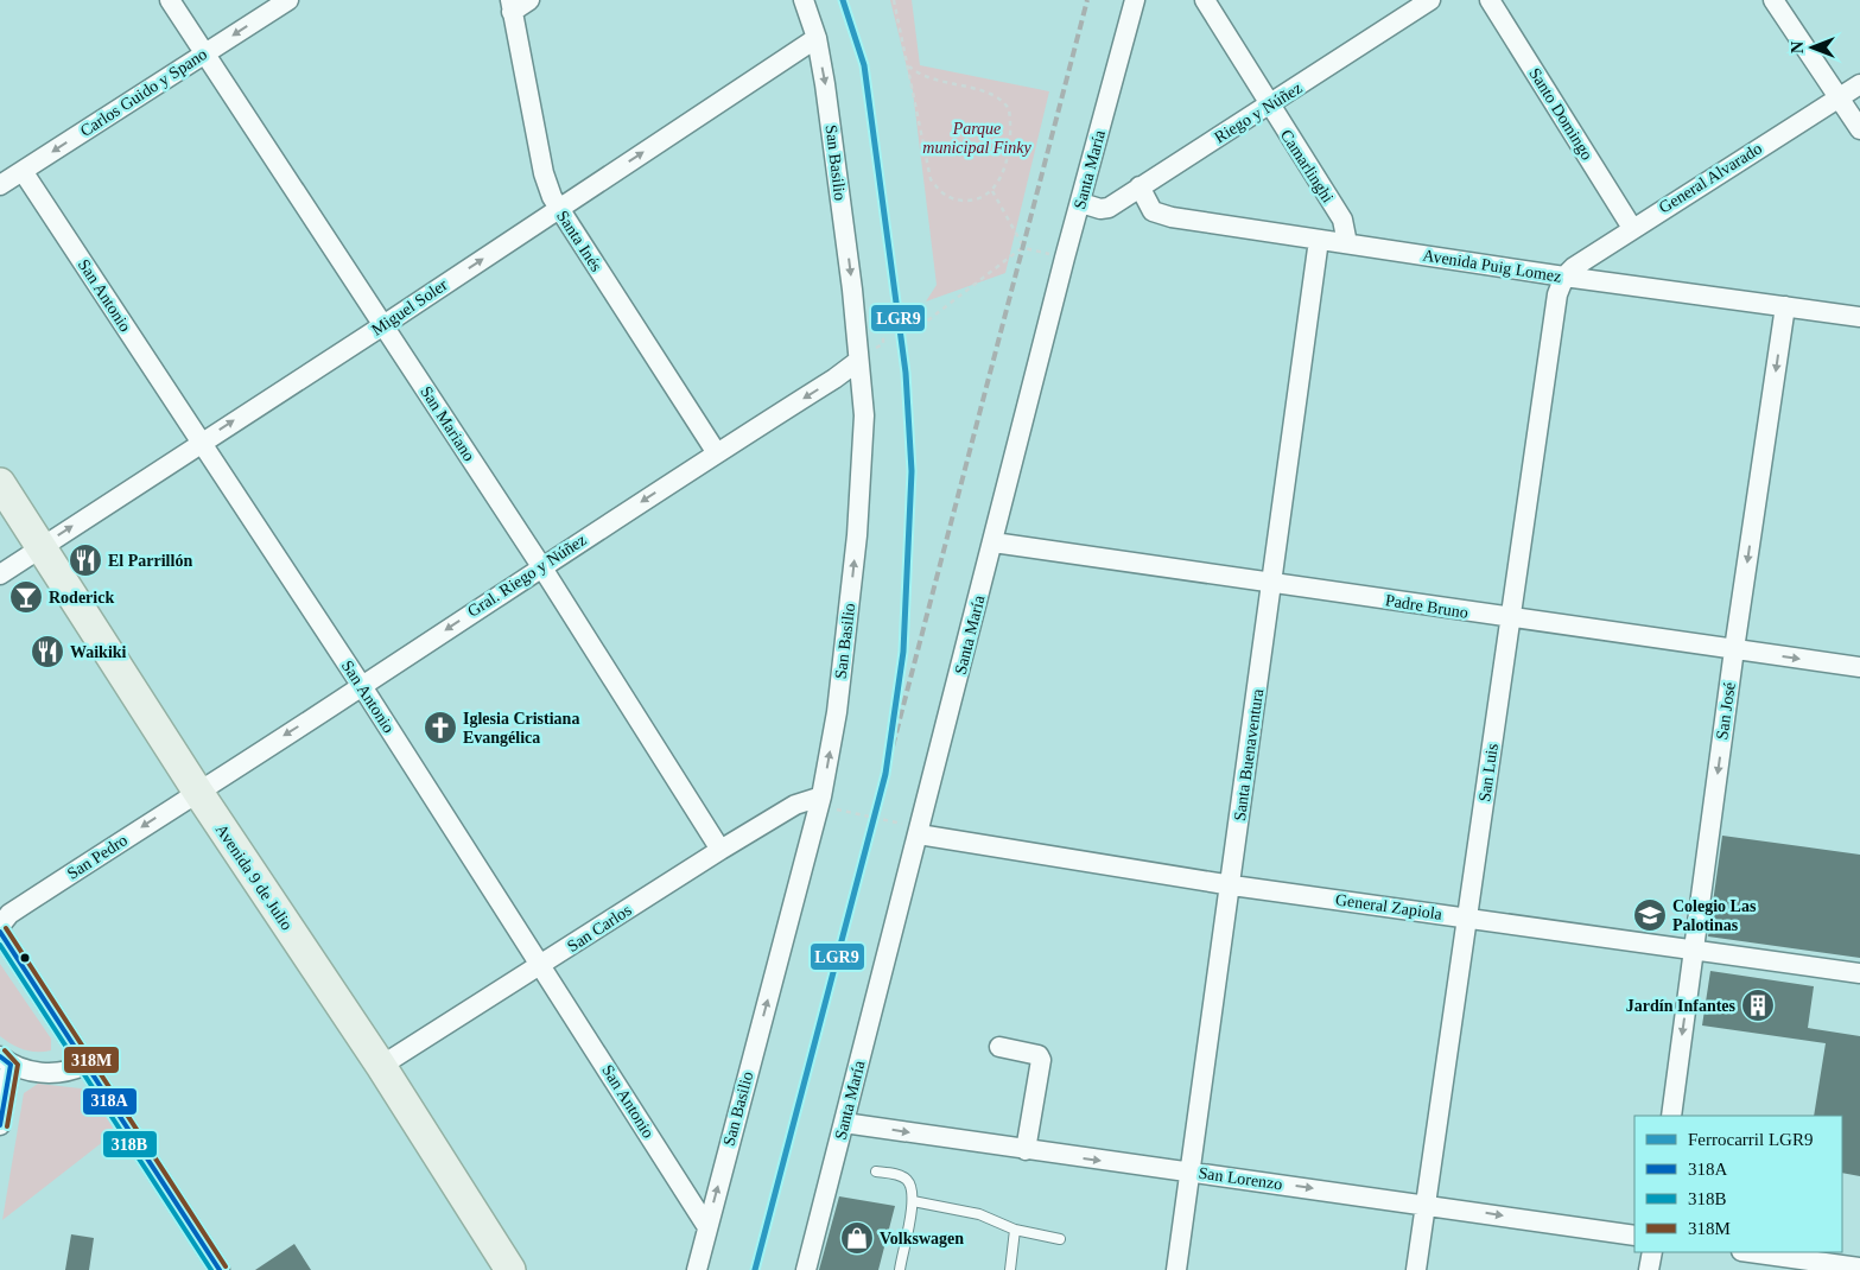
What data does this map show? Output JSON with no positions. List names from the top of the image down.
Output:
{
  "streets": {
    "main road": ["Avenida 9 de Julio"],
    "street": [
      "Carlos Guido y Spano",
      "Riego y Núñez",
      "Santo Domingo",
      "San Basilio",
      "Camarlinghi",
      "Santa María",
      "General Alvarado",
      "Santa Inés",
      "Avenida Puig Lomez",
      "San Antonio",
      "Miguel Soler",
      "San Mariano",
      "Gral. Riego y Núñez",
      "Padre Bruno",
      "San José",
      "Santa Buenaventura",
      "San Luis",
      "San Pedro",
      "General Zapiola",
      "San Carlos",
      "San Lorenzo"
    ]
  },
  "crossings": [
    ["Carlos Guido y Spano", "San Antonio"],
    ["Carlos Guido y Spano", "San Mariano"],
    ["Riego y Núñez", "Camarlinghi"],
    ["Riego y Núñez", "Santa María"],
    ["Riego y Núñez", "Avenida Puig Lomez"],
    ["Santo Domingo", "General Alvarado"],
    ["San Basilio", "San Antonio"],
    ["San Basilio", "Miguel Soler"],
    ["San Basilio", "Gral. Riego y Núñez"],
    ["San Basilio", "San Carlos"],
    ["Camarlinghi", "Avenida Puig Lomez"],
    ["Santa María", "Padre Bruno"],
    ["Santa María", "General Zapiola"],
    ["Santa María", "San Lorenzo"],
    ["General Alvarado", "Avenida Puig Lomez"],
    ["General Alvarado", "San Luis"],
    ["Santa Inés", "Miguel Soler"],
    ["Santa Inés", "Gral. Riego y Núñez"],
    ["Avenida Puig Lomez", "San José"],
    ["Avenida Puig Lomez", "Santa Buenaventura"],
    ["Avenida Puig Lomez", "San Luis"],
    ["San Antonio", "Miguel Soler"],
    ["San Antonio", "Gral. Riego y Núñez"],
    ["San Antonio", "San Carlos"],
    ["Miguel Soler", "San Mariano"],
    ["Miguel Soler", "Avenida 9 de Julio"],
    ["San Mariano", "Gral. Riego y Núñez"],
    ["San Mariano", "San Carlos"],
    ["Gral. Riego y Núñez", "San Pedro"],
    ["Gral. Riego y Núñez", "Avenida 9 de Julio"],
    ["Padre Bruno", "San José"],
    ["Padre Bruno", "Santa Buenaventura"],
    ["Padre Bruno", "San Luis"],
    ["San José", "General Zapiola"],
    ["Santa Buenaventura", "General Zapiola"],
    ["Santa Buenaventura", "San Lorenzo"],
    ["San Luis", "General Zapiola"],
    ["San Luis", "San Lorenzo"],
    ["San Pedro", "Avenida 9 de Julio"],
    ["Avenida 9 de Julio", "San Carlos"]
  ],
  "one_way": [
    "Carlos Guido y Spano",
    "Miguel Soler",
    "Gral. Riego y Núñez",
    "San José",
    "San Pedro",
    "San Lorenzo"
  ],
  "parks": ["Parque municipal Finky"],
  "places": {
    "restaurant": ["El Parrillón", "Waikiki"],
    "bar": ["Roderick"],
    "church": ["Iglesia Cristiana Evangélica"],
    "school or university": ["Colegio Las Palotinas"],
    "building": ["Jardín Infantes"],
    "shop": ["Volkswagen"]
  },
  "lines": [
    "rail line LGR9",
    "transit line 318M",
    "transit line 318A",
    "transit line 318B"
  ],
  "legend": [
    "Ferrocarril LGR9",
    "318A",
    "318B",
    "318M"
  ],
  "north": "left"
}
